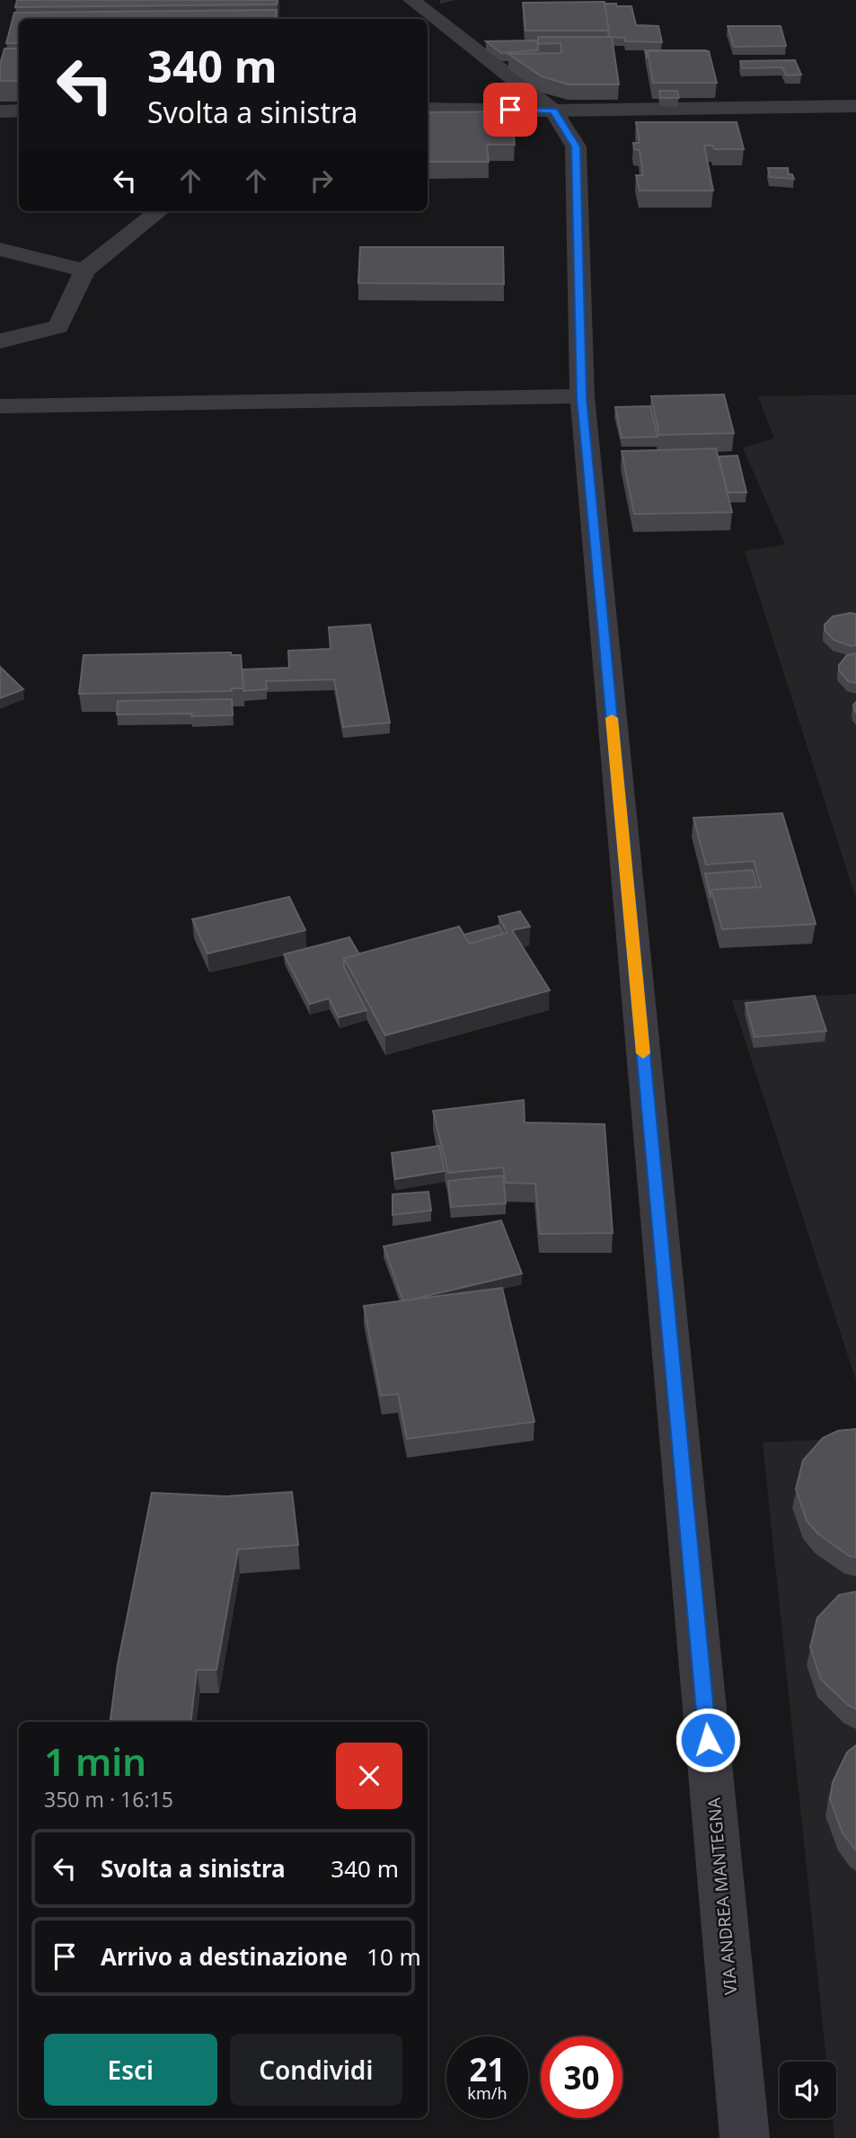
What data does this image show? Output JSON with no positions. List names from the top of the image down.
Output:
{
  "streets": {
    "street": ["VIA ANDREA MANTEGNA"]
  },
  "page": {
    "turn": ["340 m", "Svolta a sinistra"],
    "heading": ["1 min", "350 m · 16:15"],
    "list": [
      {
        "name": "Svolta a sinistra",
        "value": "340 m"
      },
      {
        "name": "Arrivo a destinazione",
        "value": "10 m"
      }
    ],
    "buttons": ["Esci", "Condividi"],
    "speed": "21 km/h",
    "limit": "30"
  }
}
